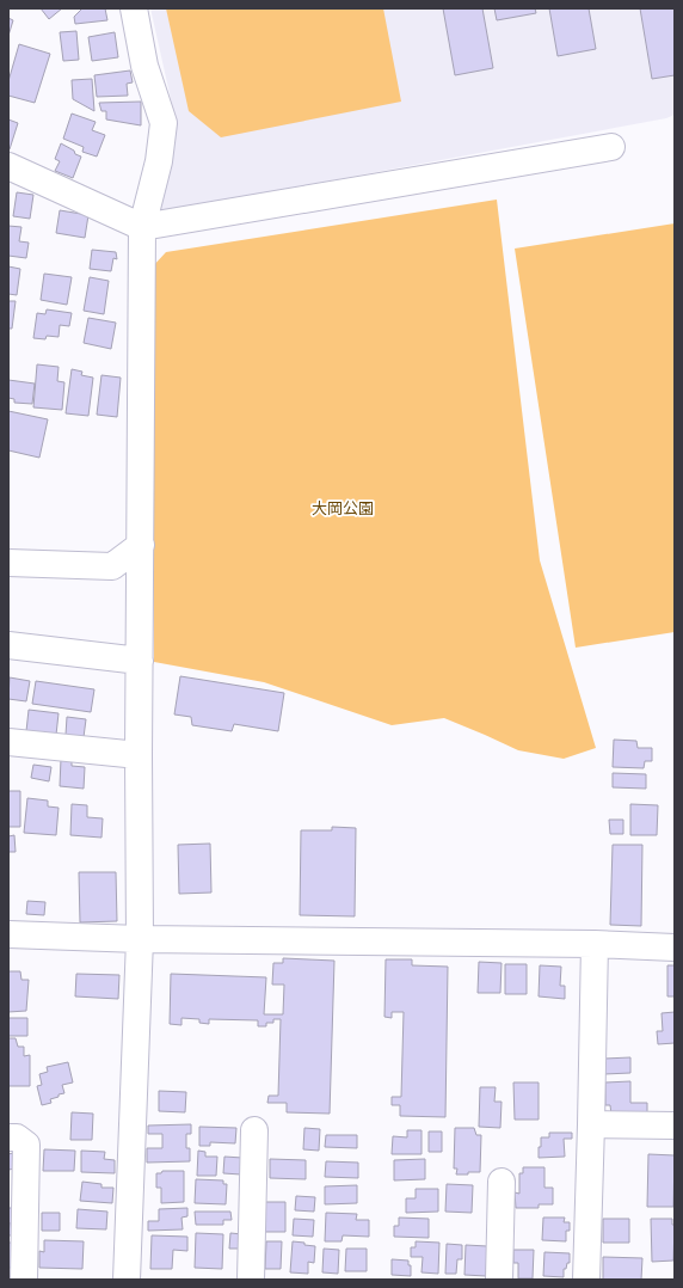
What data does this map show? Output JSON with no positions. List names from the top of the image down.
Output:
{
  "parks": ["大岡公園"]
}
